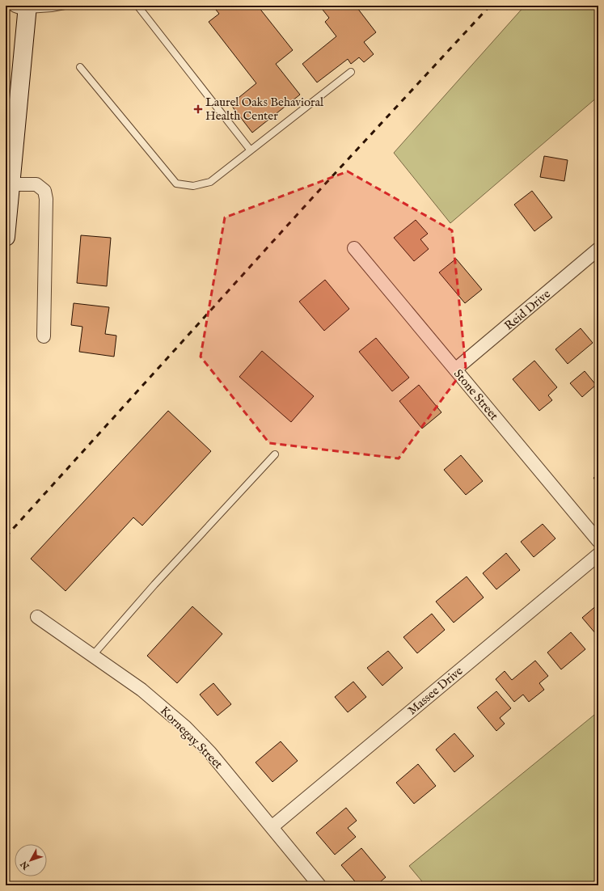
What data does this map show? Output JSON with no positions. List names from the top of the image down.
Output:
{
  "streets": {
    "street": [
      "Reid Drive",
      "Stone Street",
      "Massee Drive",
      "Kornegay Street"
    ]
  },
  "crossings": [
    ["Reid Drive", "Stone Street"],
    ["Massee Drive", "Kornegay Street"]
  ],
  "places": {
    "health": ["Laurel Oaks Behavioral Health Center"]
  },
  "north": "bottom left"
}
